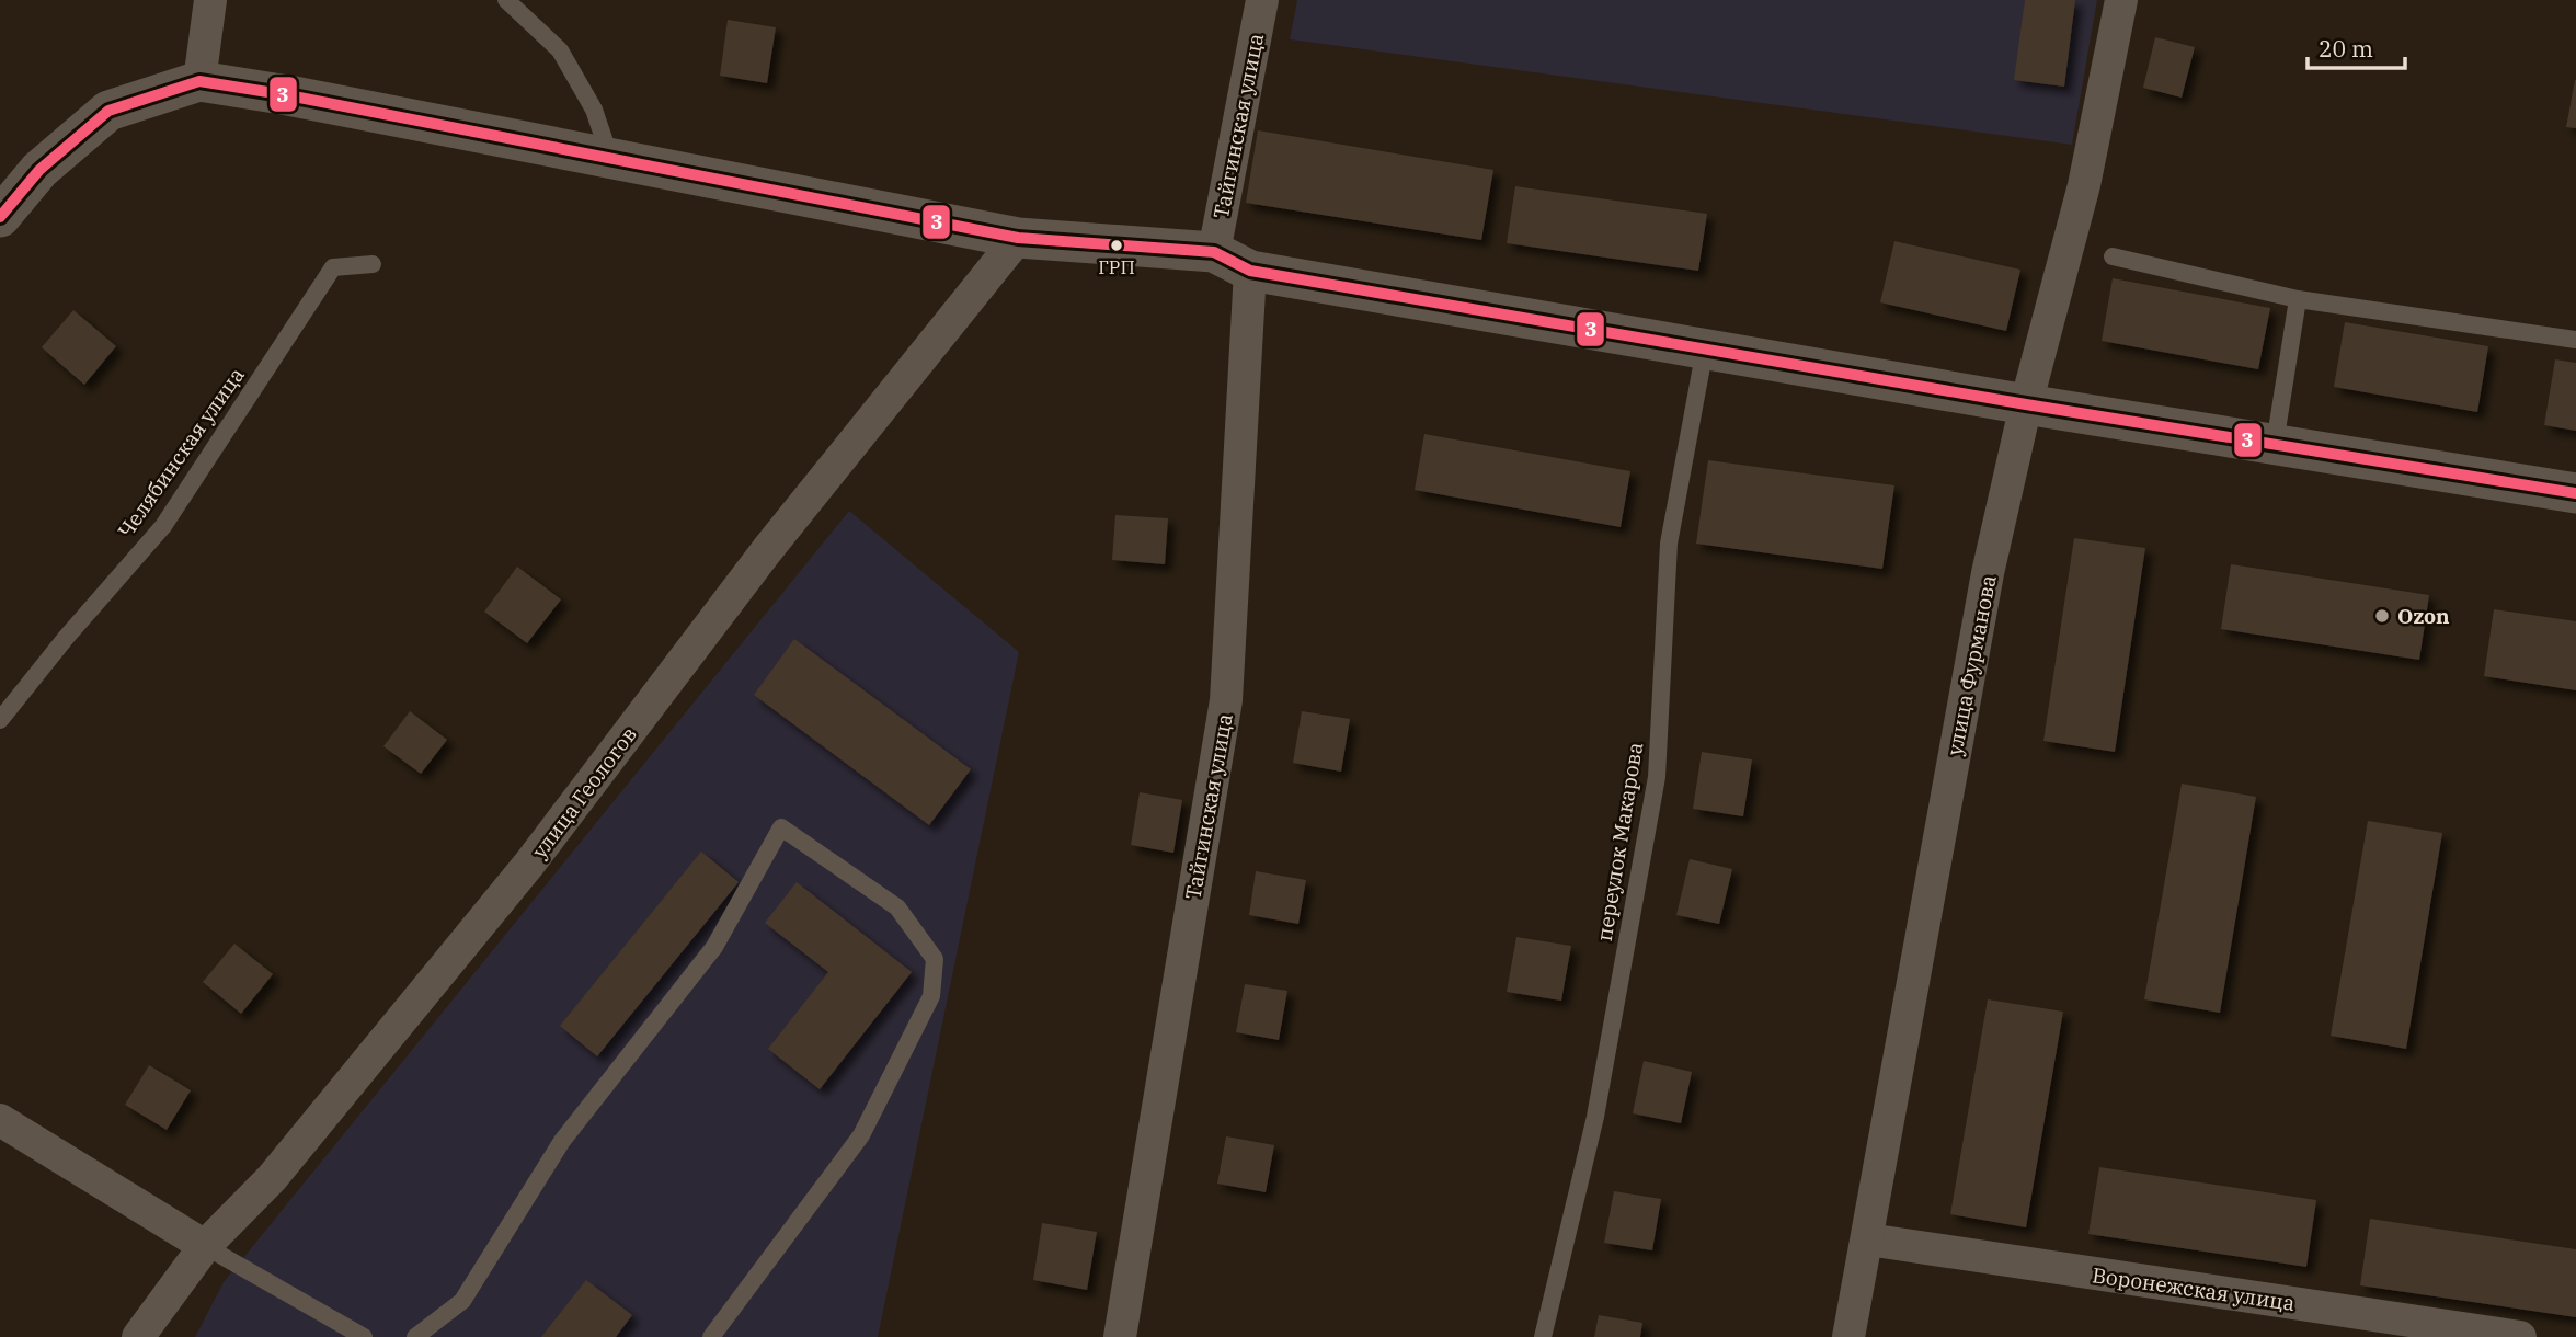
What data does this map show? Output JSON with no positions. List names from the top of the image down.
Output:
{
  "streets": {
    "street": [
      "Тайгинская улица",
      "улица Фурманова",
      "улица Геологов",
      "Воронежская улица"
    ],
    "lane": ["Челябинская улица", "переулок Макарова"]
  },
  "crossings": [
    ["улица Фурманова", "Воронежская улица"]
  ],
  "places": ["ГРП", "Ozon"],
  "lines": ["transit line 3"],
  "scale_bar": "20 m"
}
